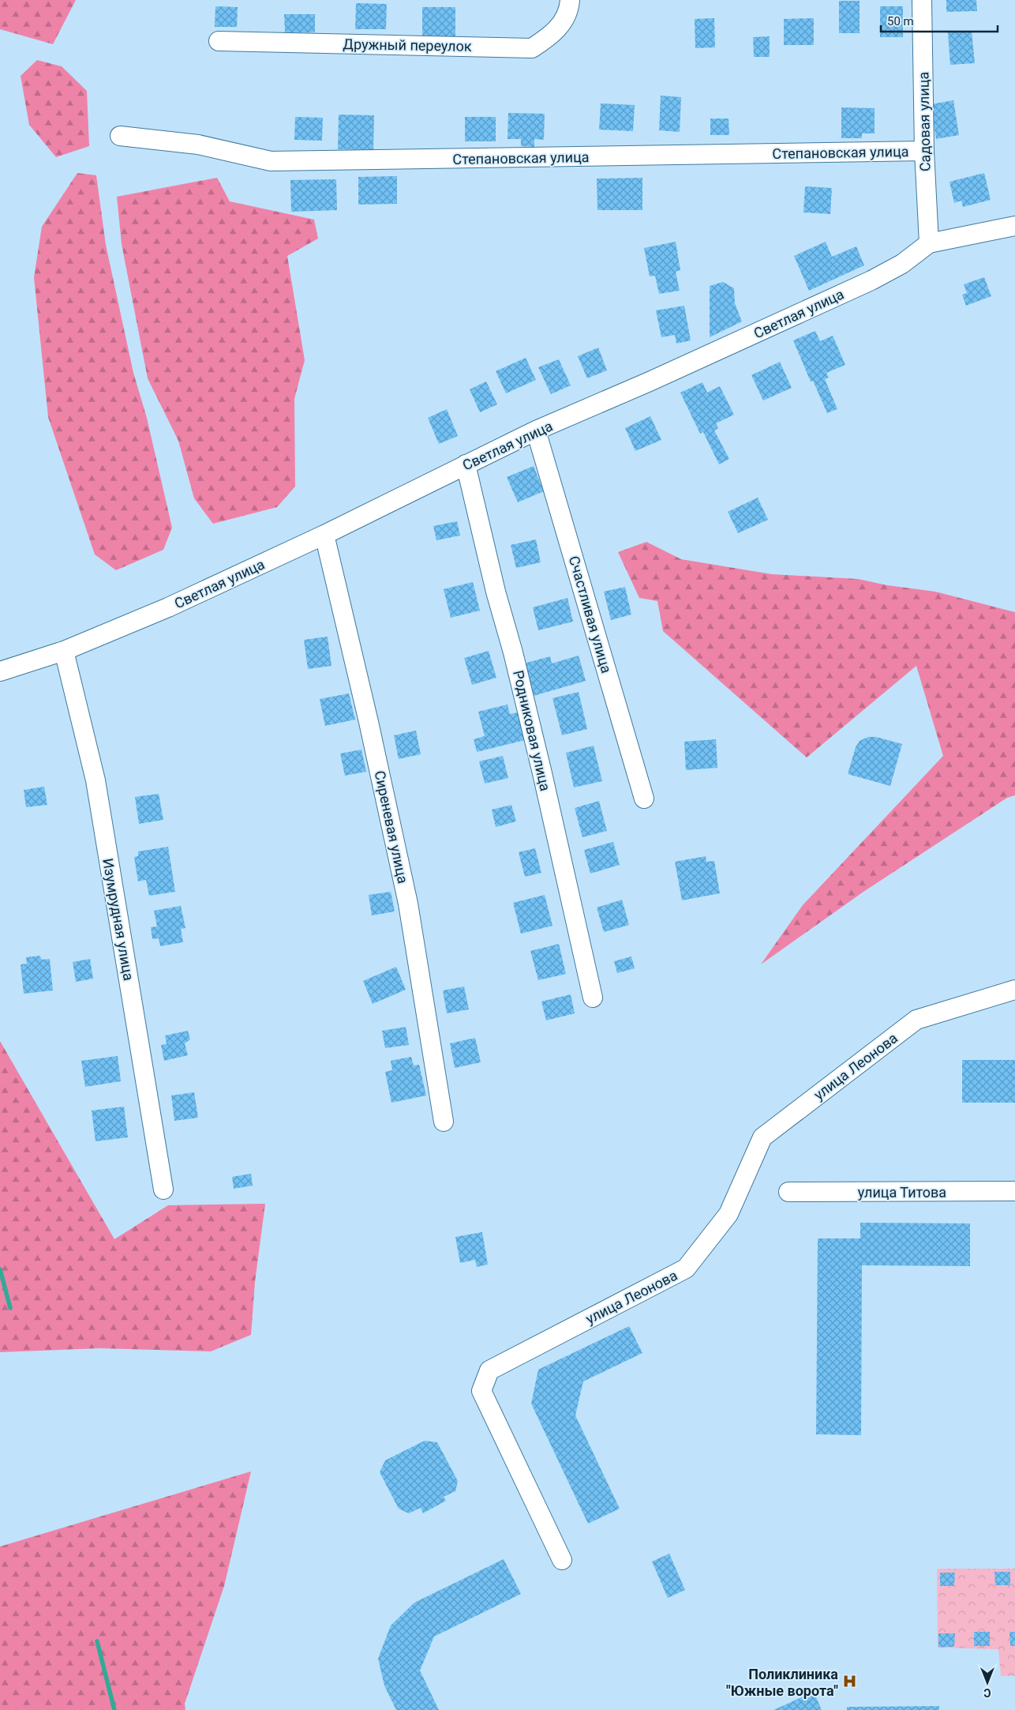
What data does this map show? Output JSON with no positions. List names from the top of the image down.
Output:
{
  "streets": {
    "street": [
      "Дружный переулок",
      "Садовая улица",
      "Степановская улица",
      "Светлая улица",
      "Счастливая улица",
      "Родниковая улица",
      "Сиреневая улица",
      "Изумрудная улица",
      "улица Леонова",
      "улица Титова"
    ]
  },
  "crossings": [
    ["Садовая улица", "Степановская улица"],
    ["Садовая улица", "Светлая улица"],
    ["Светлая улица", "Счастливая улица"],
    ["Светлая улица", "Родниковая улица"],
    ["Светлая улица", "Сиреневая улица"],
    ["Светлая улица", "Изумрудная улица"]
  ],
  "places": {
    "hospital": ["Поликлиника \"Южные ворота\""]
  },
  "scale_bar": "50 m",
  "north": "bottom"
}
